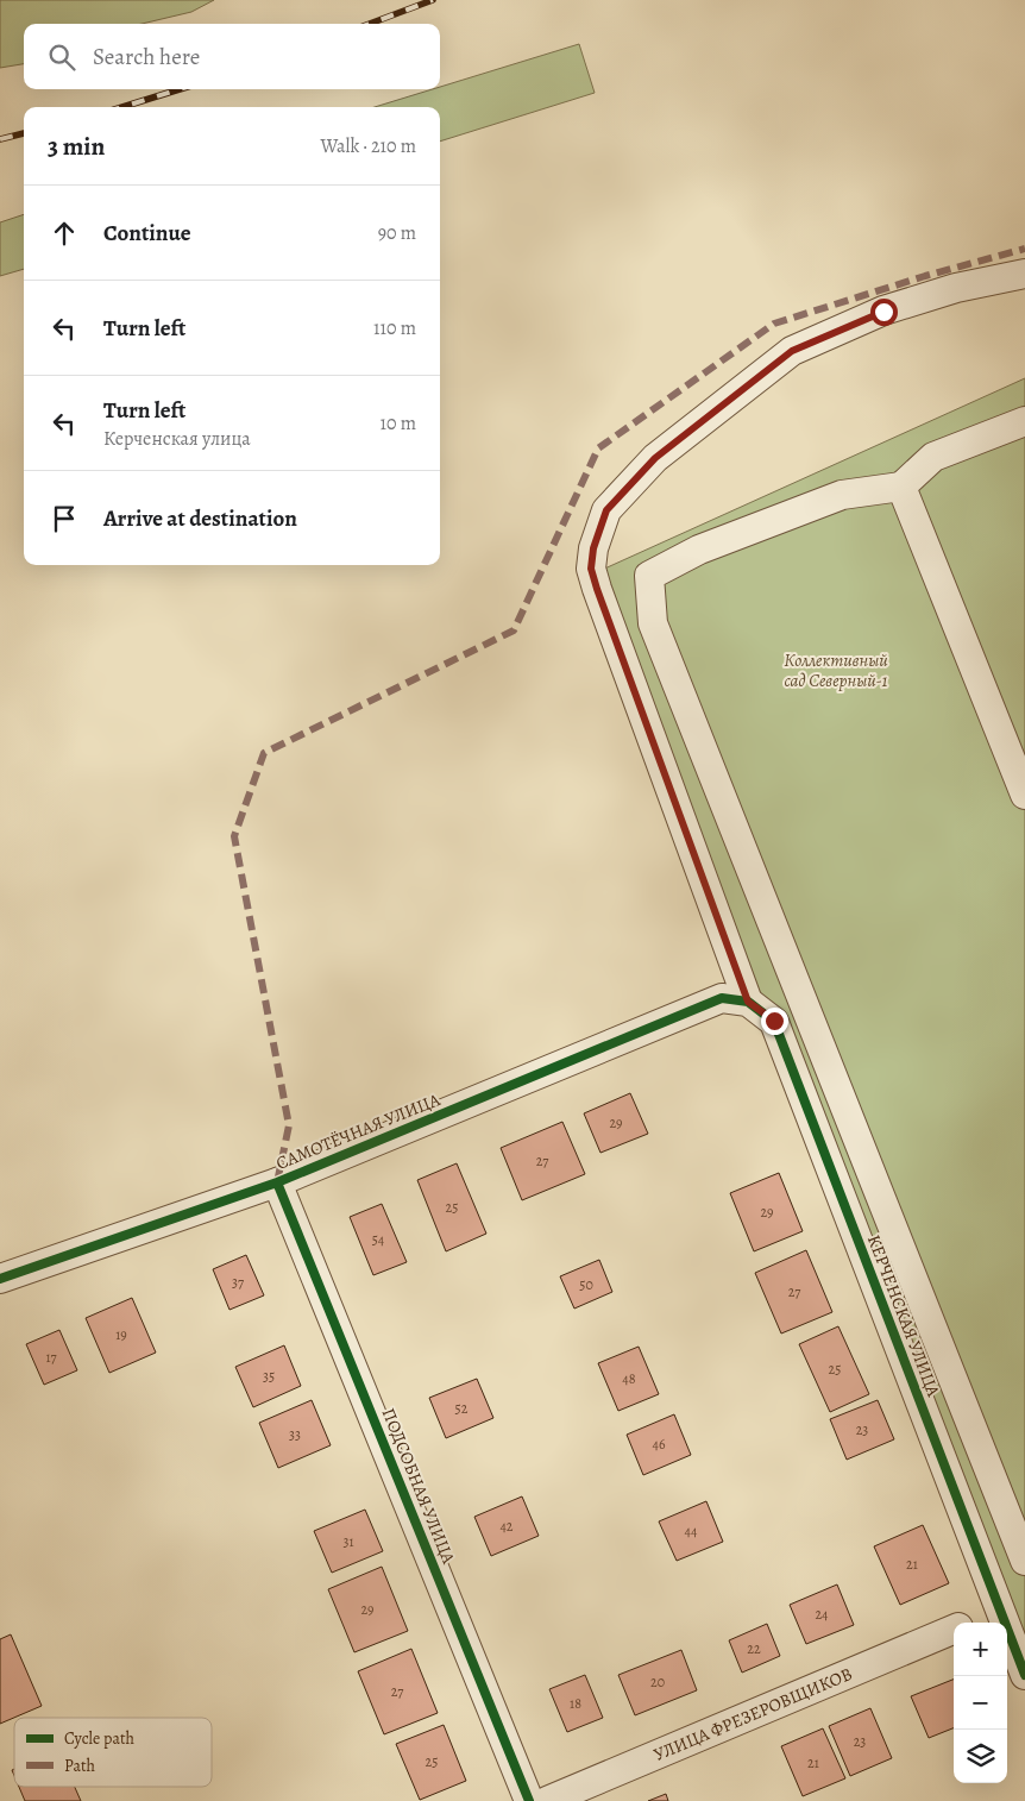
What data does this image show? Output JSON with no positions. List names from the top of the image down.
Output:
{
  "streets": {
    "street": [
      "САМОТЁЧНАЯ УЛИЦА",
      "КЕРЧЕНСКАЯ УЛИЦА",
      "ПОДСОБНАЯ УЛИЦА",
      "УЛИЦА ФРЕЗЕРОВЩИКОВ"
    ]
  },
  "crossings": [
    ["САМОТЁЧНАЯ УЛИЦА", "КЕРЧЕНСКАЯ УЛИЦА"],
    ["САМОТЁЧНАЯ УЛИЦА", "ПОДСОБНАЯ УЛИЦА"],
    ["КЕРЧЕНСКАЯ УЛИЦА", "УЛИЦА ФРЕЗЕРОВЩИКОВ"]
  ],
  "parks": ["Коллективный сад Северный-1"],
  "house_numbers": [
    "29",
    "27",
    "25",
    "29",
    "54",
    "37",
    "50",
    "27",
    "19",
    "17",
    "25",
    "35",
    "48",
    "52",
    "23",
    "33",
    "46",
    "42",
    "44",
    "31",
    "21",
    "29",
    "24",
    "22",
    "20",
    "27",
    "18",
    "23",
    "25",
    "21"
  ],
  "legend": ["Cycle path", "Path"],
  "page": {
    "search": "Search here",
    "heading": ["3 min", "Walk · 210 m"],
    "list": [
      ["Continue", "90 m"],
      ["Turn left", "110 m"],
      ["Turn left", "Керченская улица", "10 m"],
      "Arrive at destination"
    ],
    "map_buttons": ["+", "−"]
  }
}
